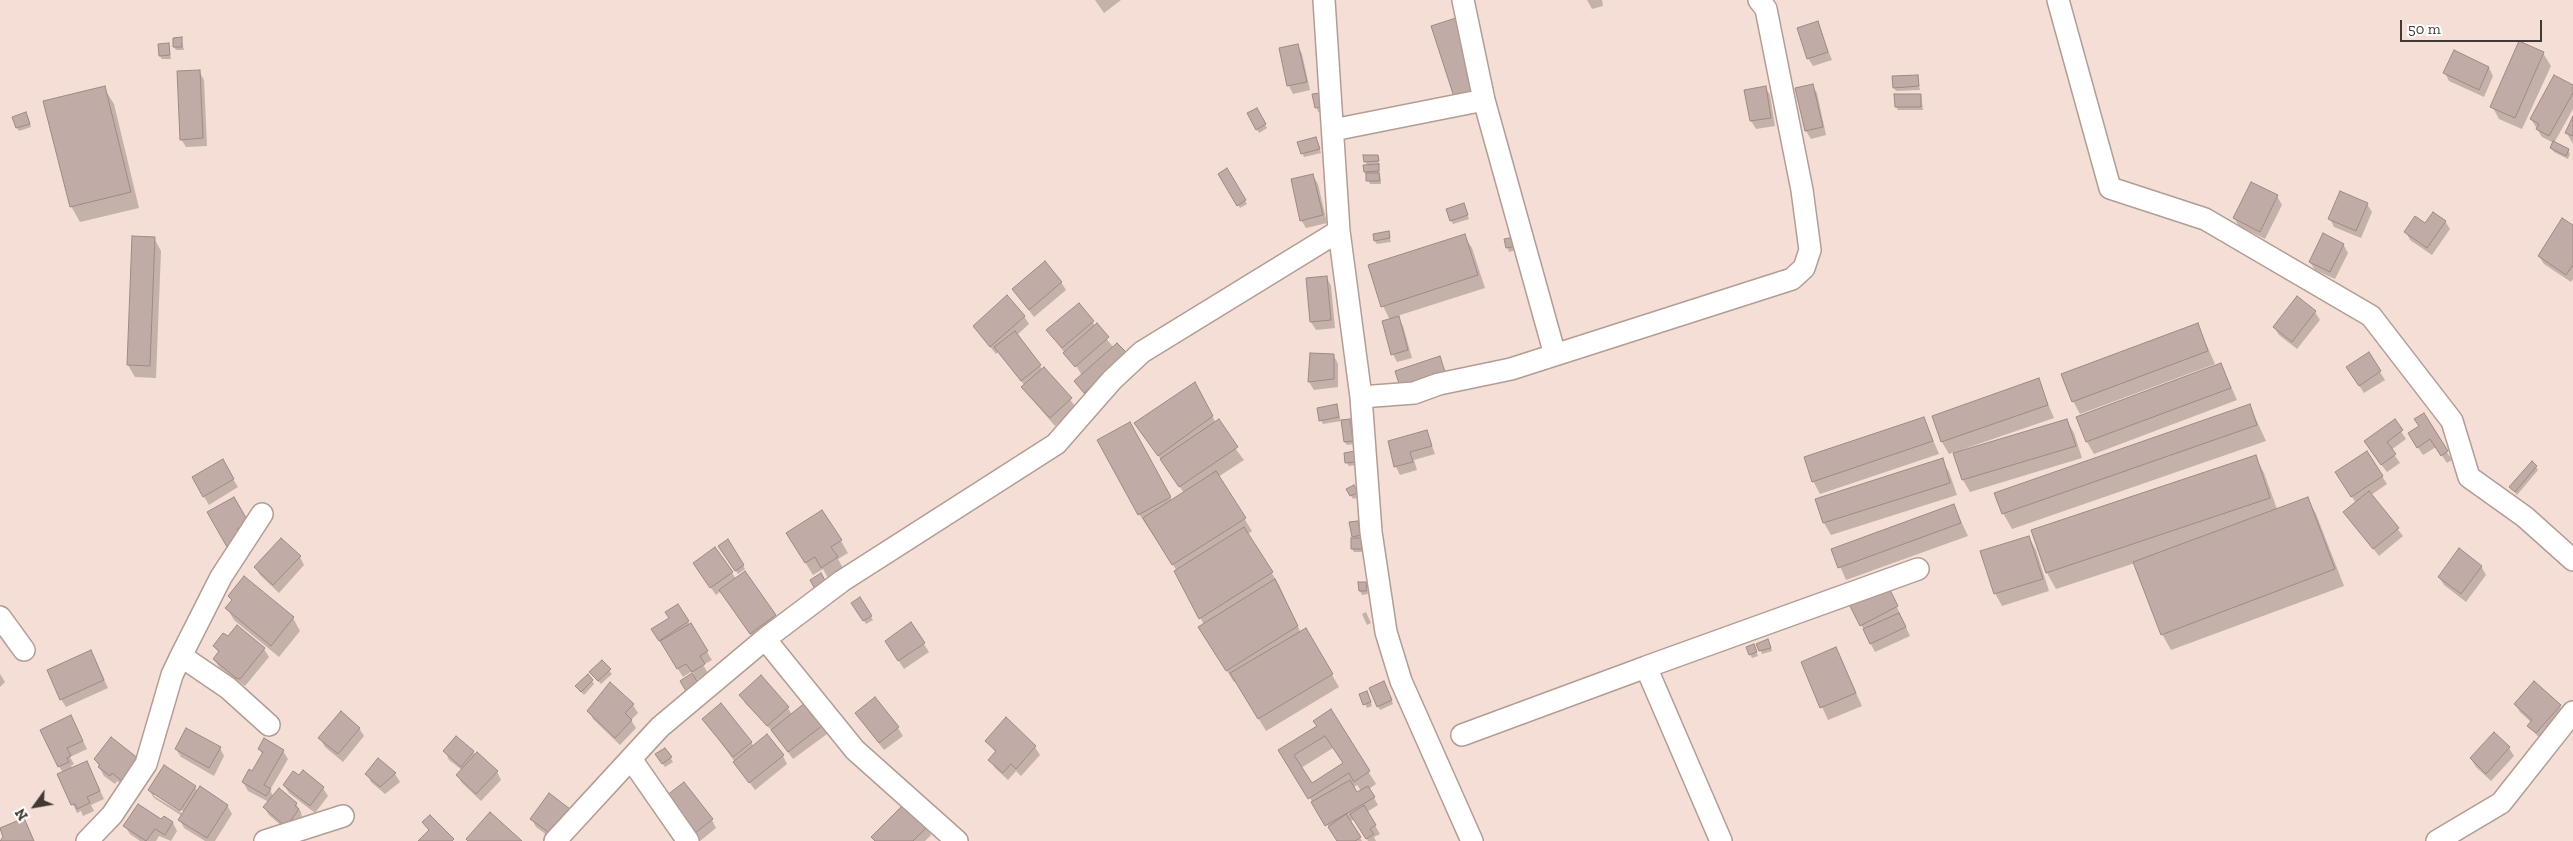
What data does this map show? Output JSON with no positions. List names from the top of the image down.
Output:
{
  "scale_bar": "50 m",
  "north": "bottom left"
}
